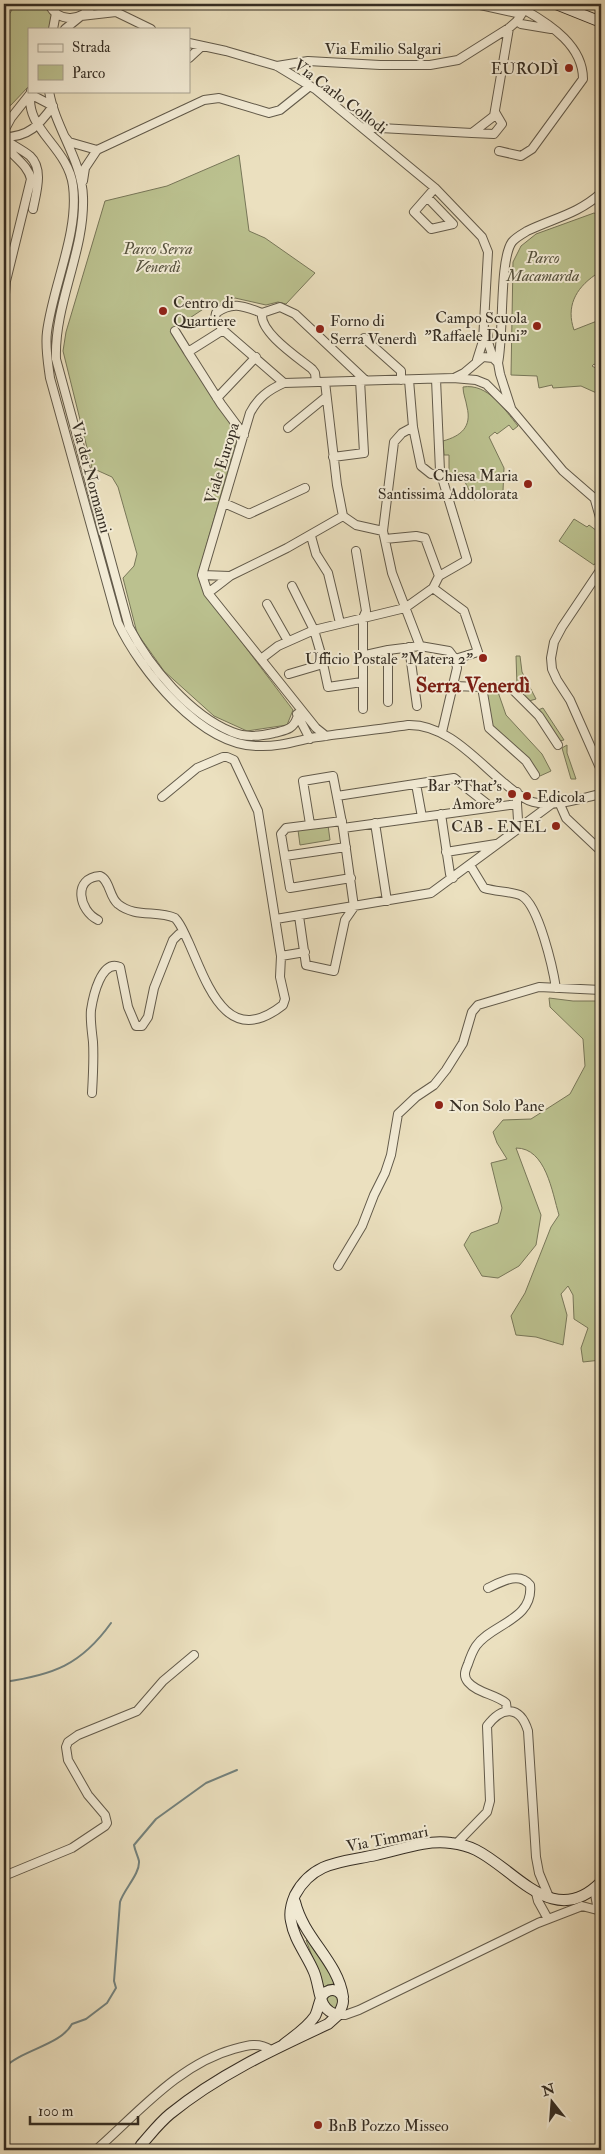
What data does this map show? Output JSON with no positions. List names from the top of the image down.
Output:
{
  "streets": {
    "main road": ["Via Timmari"],
    "street": [
      "Via Emilio Salgari",
      "Via Carlo Collodi",
      "Viale Europa",
      "Via dei Normanni"
    ]
  },
  "crossings": [
    ["Via Emilio Salgari", "Via Carlo Collodi"],
    ["Via Carlo Collodi", "Viale Europa"]
  ],
  "districts": ["Serra Venerdì"],
  "parks": ["Parco Serra Venerdì", "Parco Macamarda"],
  "places": [
    "EURODÌ",
    "Centro di Quartiere",
    "Campo Scuola \"Raffaele Duni\"",
    "Forno di Serra Venerdì",
    "Chiesa Maria Santissima Addolorata",
    "Ufficio Postale \"Matera 2\"",
    "Bar \"That's Amore\"",
    "Edicola",
    "CAB - ENEL",
    "Non Solo Pane",
    "BnB Pozzo Misseo"
  ],
  "legend": ["Strada", "Parco"],
  "scale_bar": "100 m",
  "north": "top"
}
